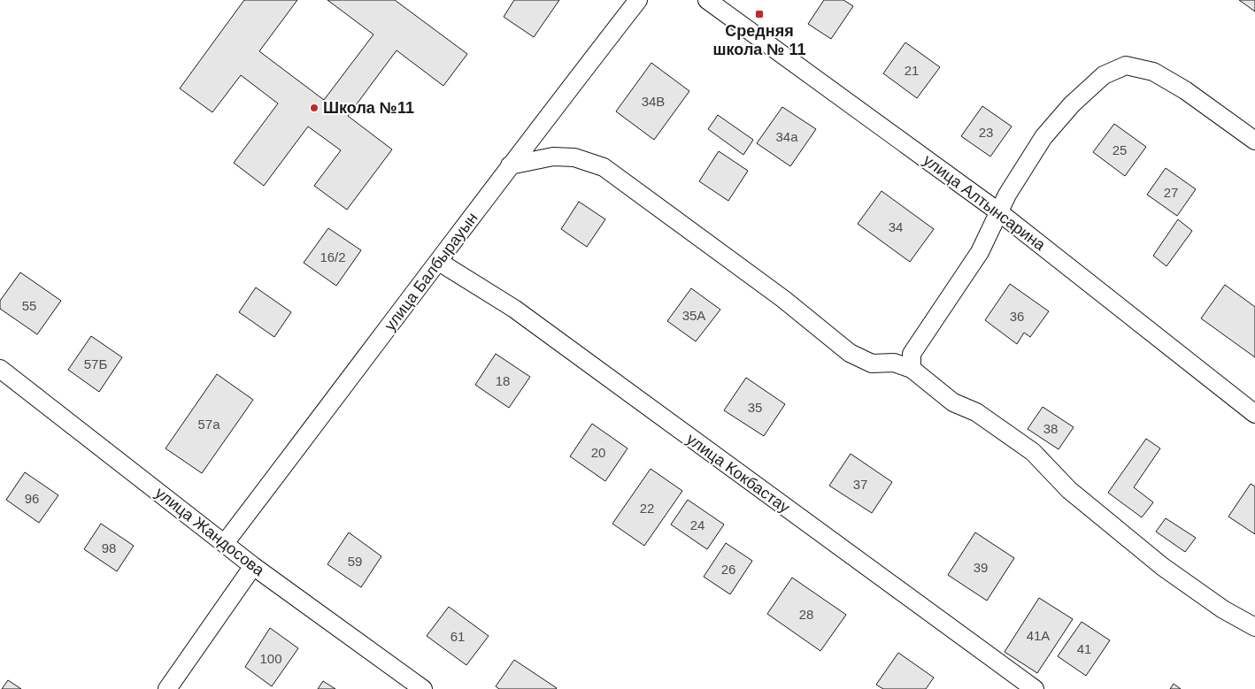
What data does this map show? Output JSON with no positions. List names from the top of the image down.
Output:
{
  "streets": {
    "street": [
      "улица Алтынсарина",
      "улица Балбырауын",
      "улица Кокбастау",
      "улица Жандосова"
    ]
  },
  "crossings": [
    ["улица Балбырауын", "улица Кокбастау"],
    ["улица Балбырауын", "улица Жандосова"]
  ],
  "places": {
    "transit": ["Средняя школа № 11"],
    "other": ["Школа №11"]
  },
  "house_numbers": [
    "21",
    "34В",
    "23",
    "34а",
    "25",
    "27",
    "34",
    "16/2",
    "55",
    "35А",
    "36",
    "57Б",
    "18",
    "35",
    "57а",
    "38",
    "20",
    "37",
    "96",
    "22",
    "24",
    "98",
    "59",
    "39",
    "26",
    "28",
    "41А",
    "61",
    "41",
    "100"
  ]
}
